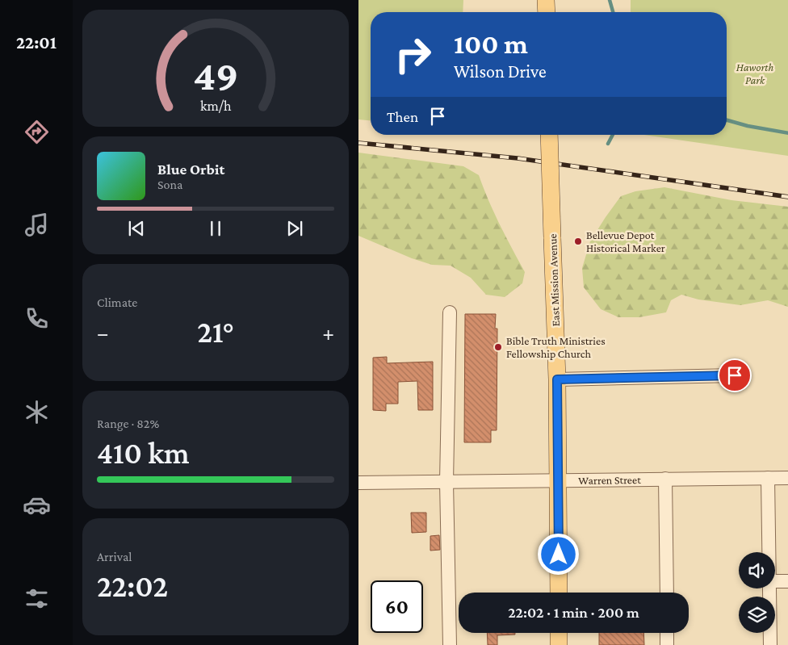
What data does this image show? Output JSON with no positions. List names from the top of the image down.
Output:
{
  "streets": {
    "main road": ["East Mission Avenue"],
    "street": ["Warren Street"]
  },
  "crossings": [
    ["East Mission Avenue", "Warren Street"]
  ],
  "parks": ["Haworth Park"],
  "places": ["Bellevue Depot Historical Marker", "Bible Truth Ministries Fellowship Church"],
  "page": {
    "tabs": "22:01",
    "turn": ["100 m", "Wilson Drive"],
    "then": "Then",
    "song": ["Blue Orbit", "Sona"],
    "tile": [
      "Climate",
      ["Range · 82%", "410 km"],
      ["Arrival", "22:02"]
    ],
    "heat": ["−", "21°", "+"],
    "limit": "60",
    "trip": "22:02 · 1 min · 200 m",
    "gauge": ["49", "km/h"]
  }
}
